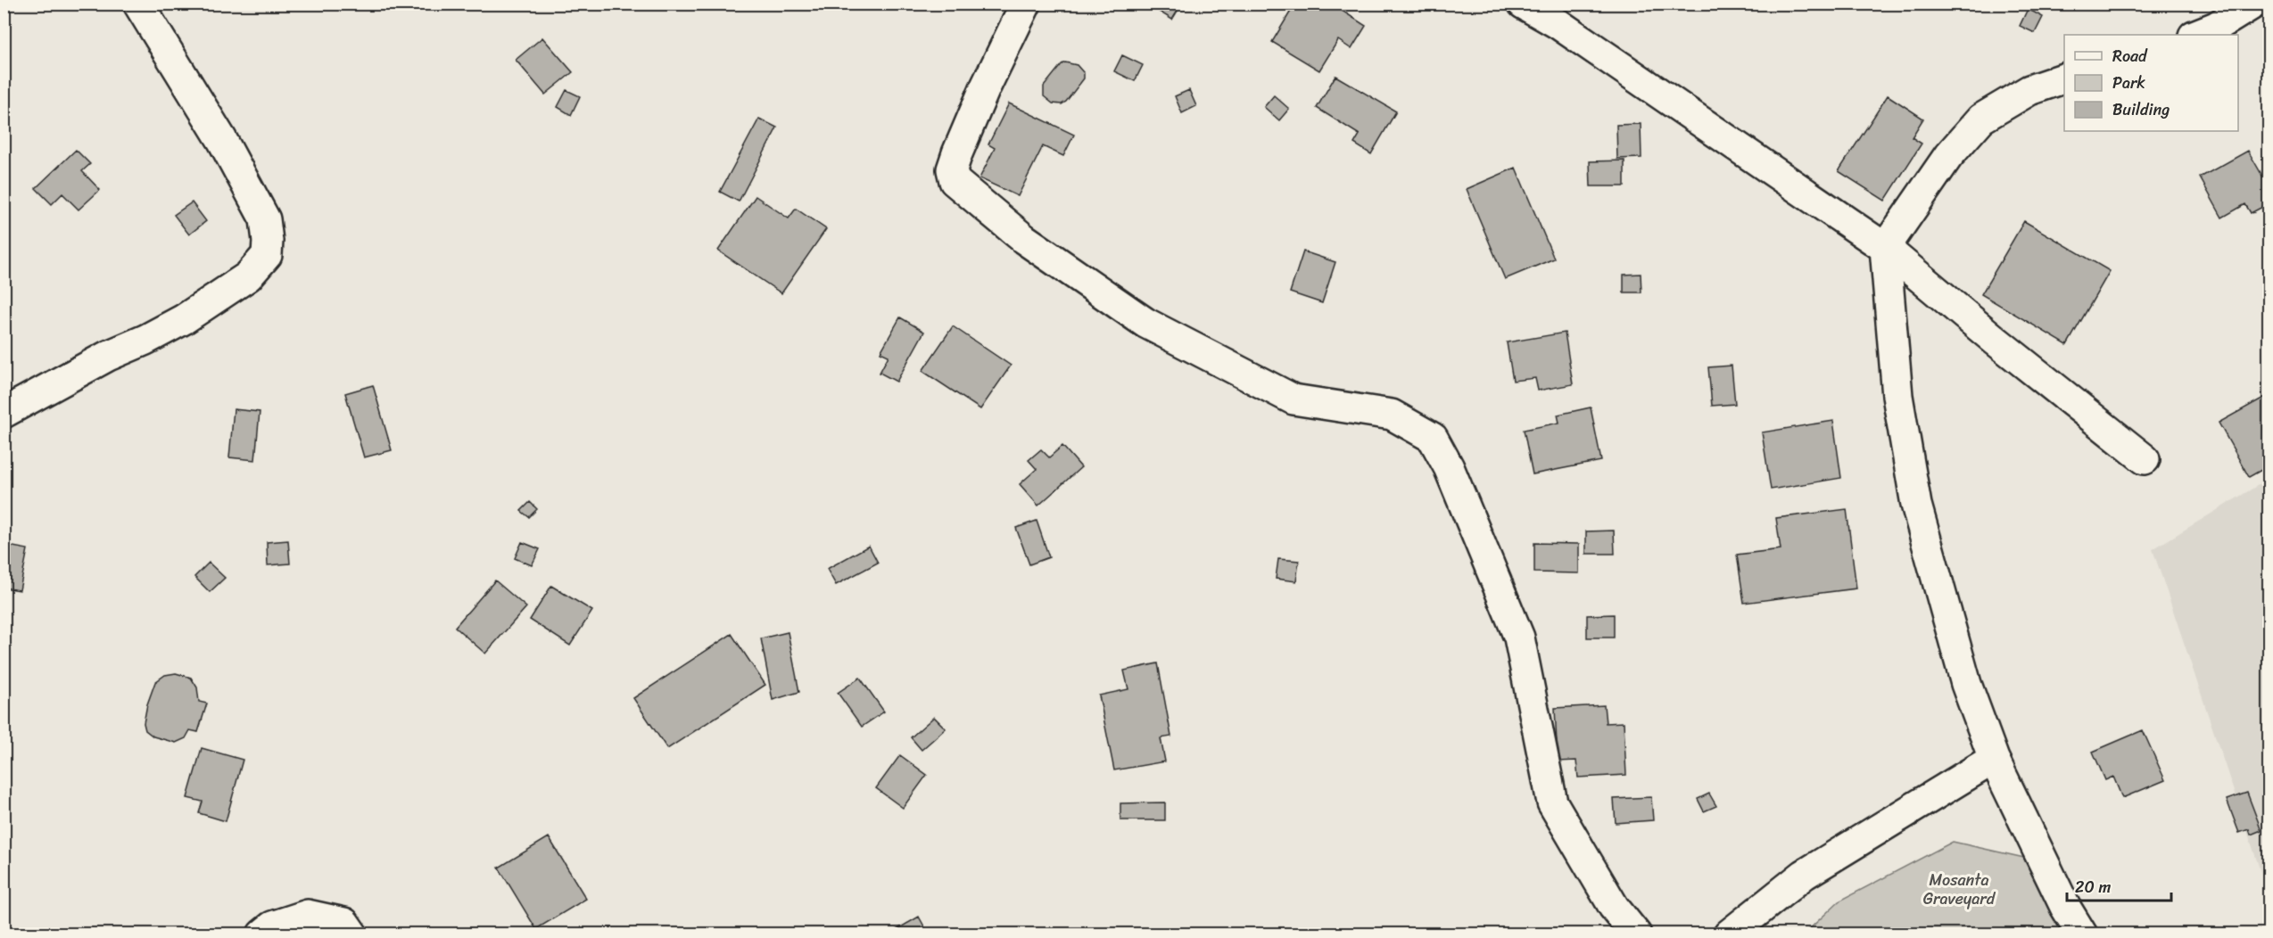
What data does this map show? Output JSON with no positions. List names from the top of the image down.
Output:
{
  "parks": ["Mosanta Graveyard"],
  "legend": ["Road", "Park", "Building"],
  "scale_bar": "20 m"
}
